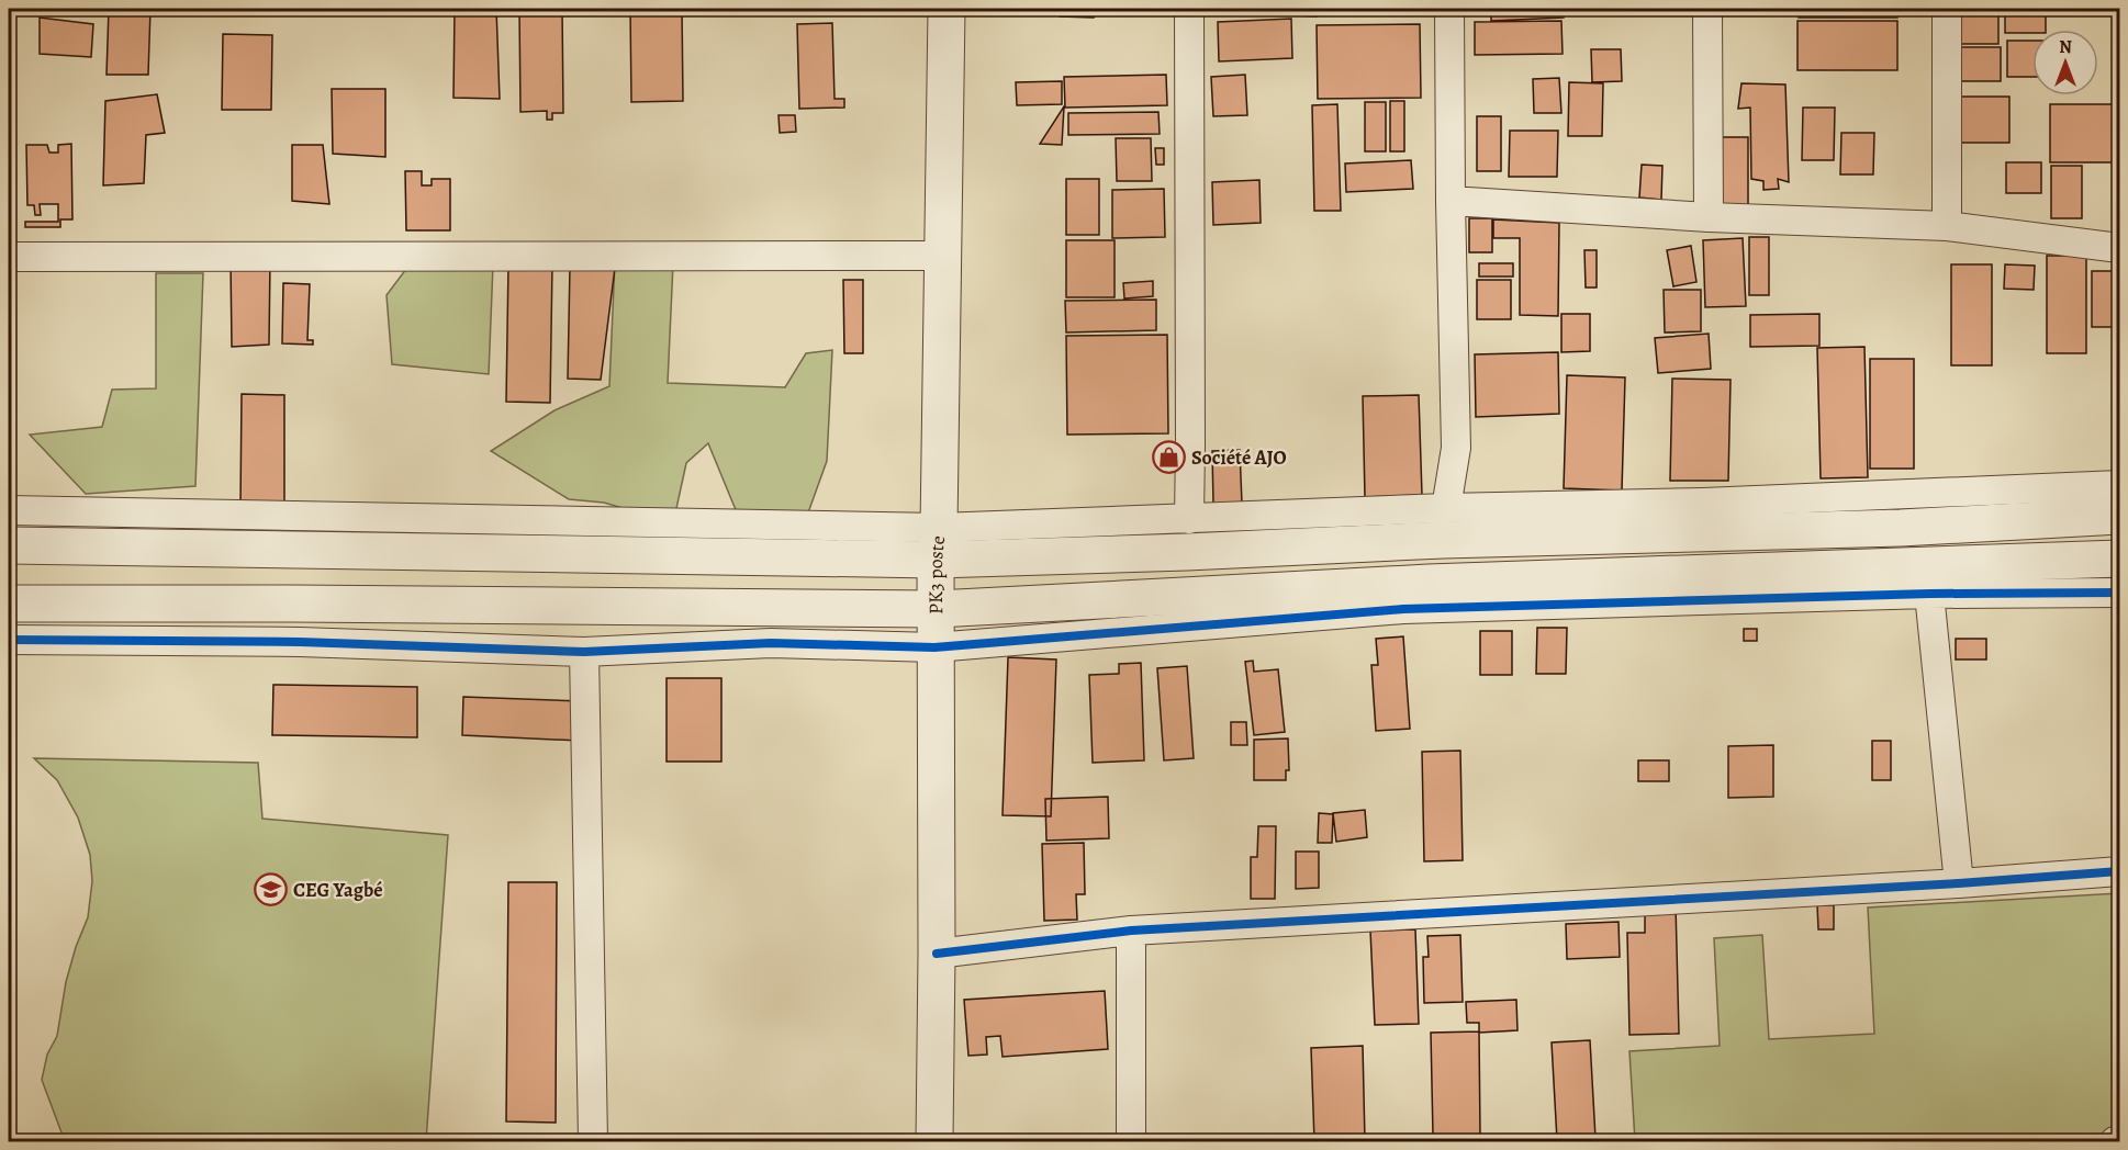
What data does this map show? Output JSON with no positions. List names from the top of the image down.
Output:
{
  "streets": {
    "street": ["PK3 poste"]
  },
  "places": {
    "shop": ["Société AJO"],
    "school or university": ["CEG Yagbé"]
  },
  "north": "top"
}
